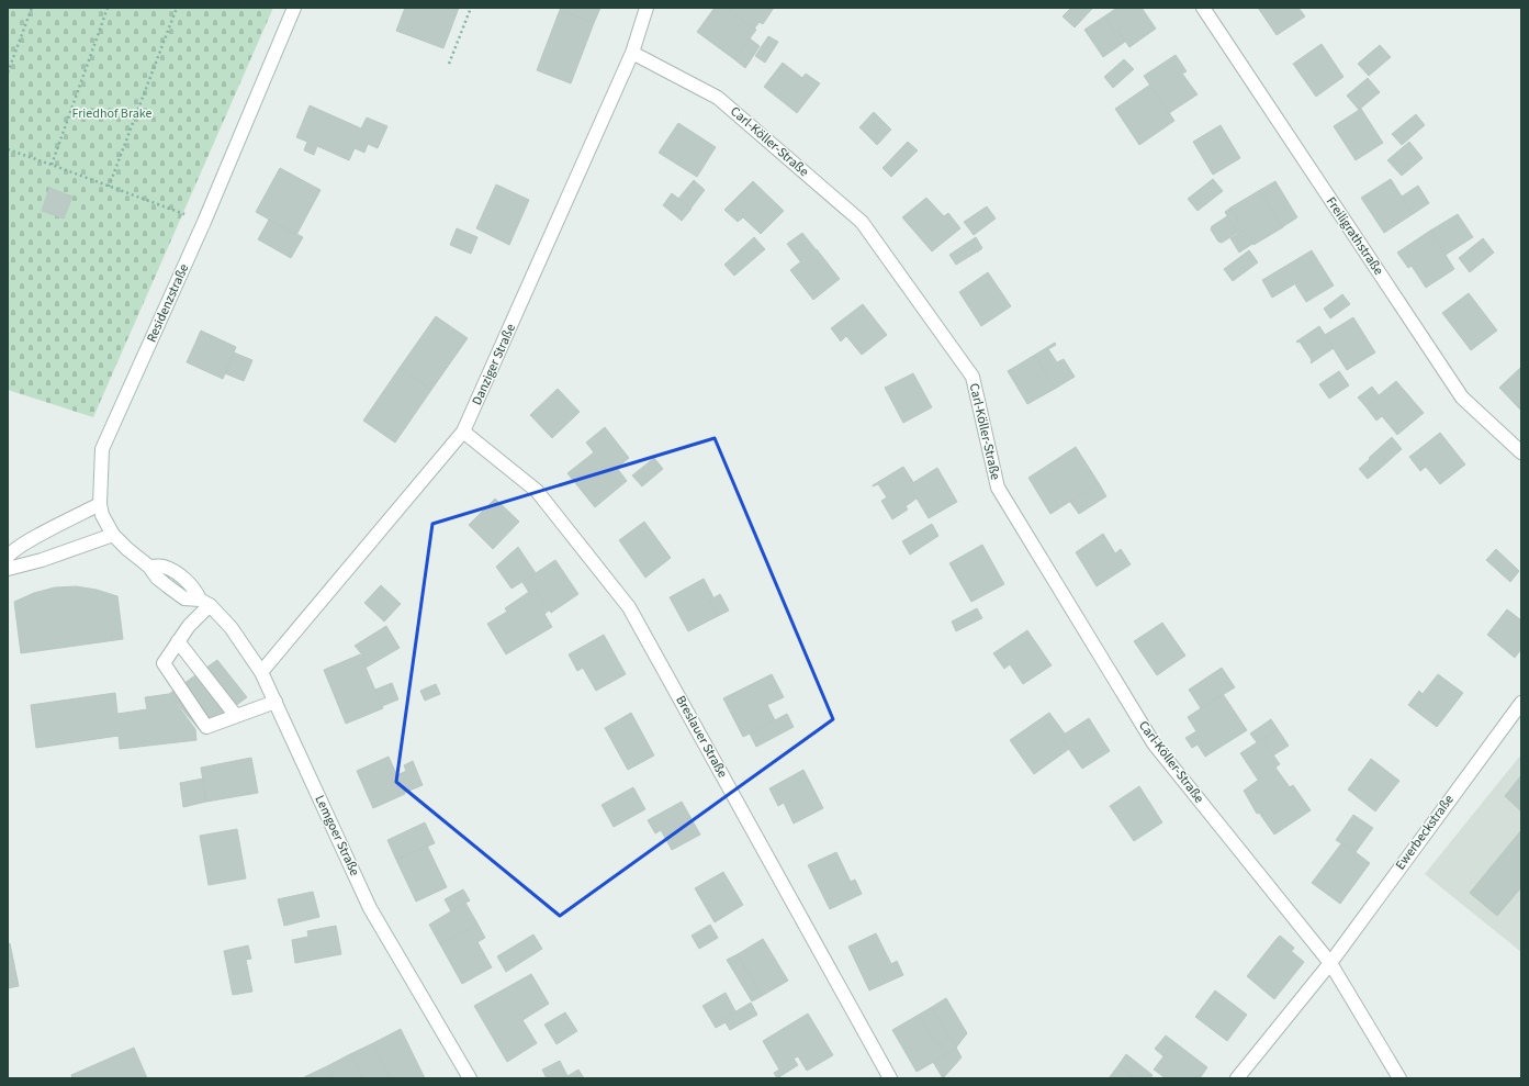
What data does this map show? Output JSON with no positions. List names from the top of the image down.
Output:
{
  "streets": {
    "street": [
      "Carl-Köller-Straße",
      "Freiligrathstraße",
      "Residenzstraße",
      "Danziger Straße",
      "Breslauer Straße",
      "Ewerbeckstraße",
      "Lemgoer Straße"
    ]
  },
  "crossings": [
    ["Carl-Köller-Straße", "Danziger Straße"],
    ["Carl-Köller-Straße", "Ewerbeckstraße"],
    ["Danziger Straße", "Breslauer Straße"],
    ["Danziger Straße", "Lemgoer Straße"]
  ],
  "parks": ["Friedhof Brake"]
}
